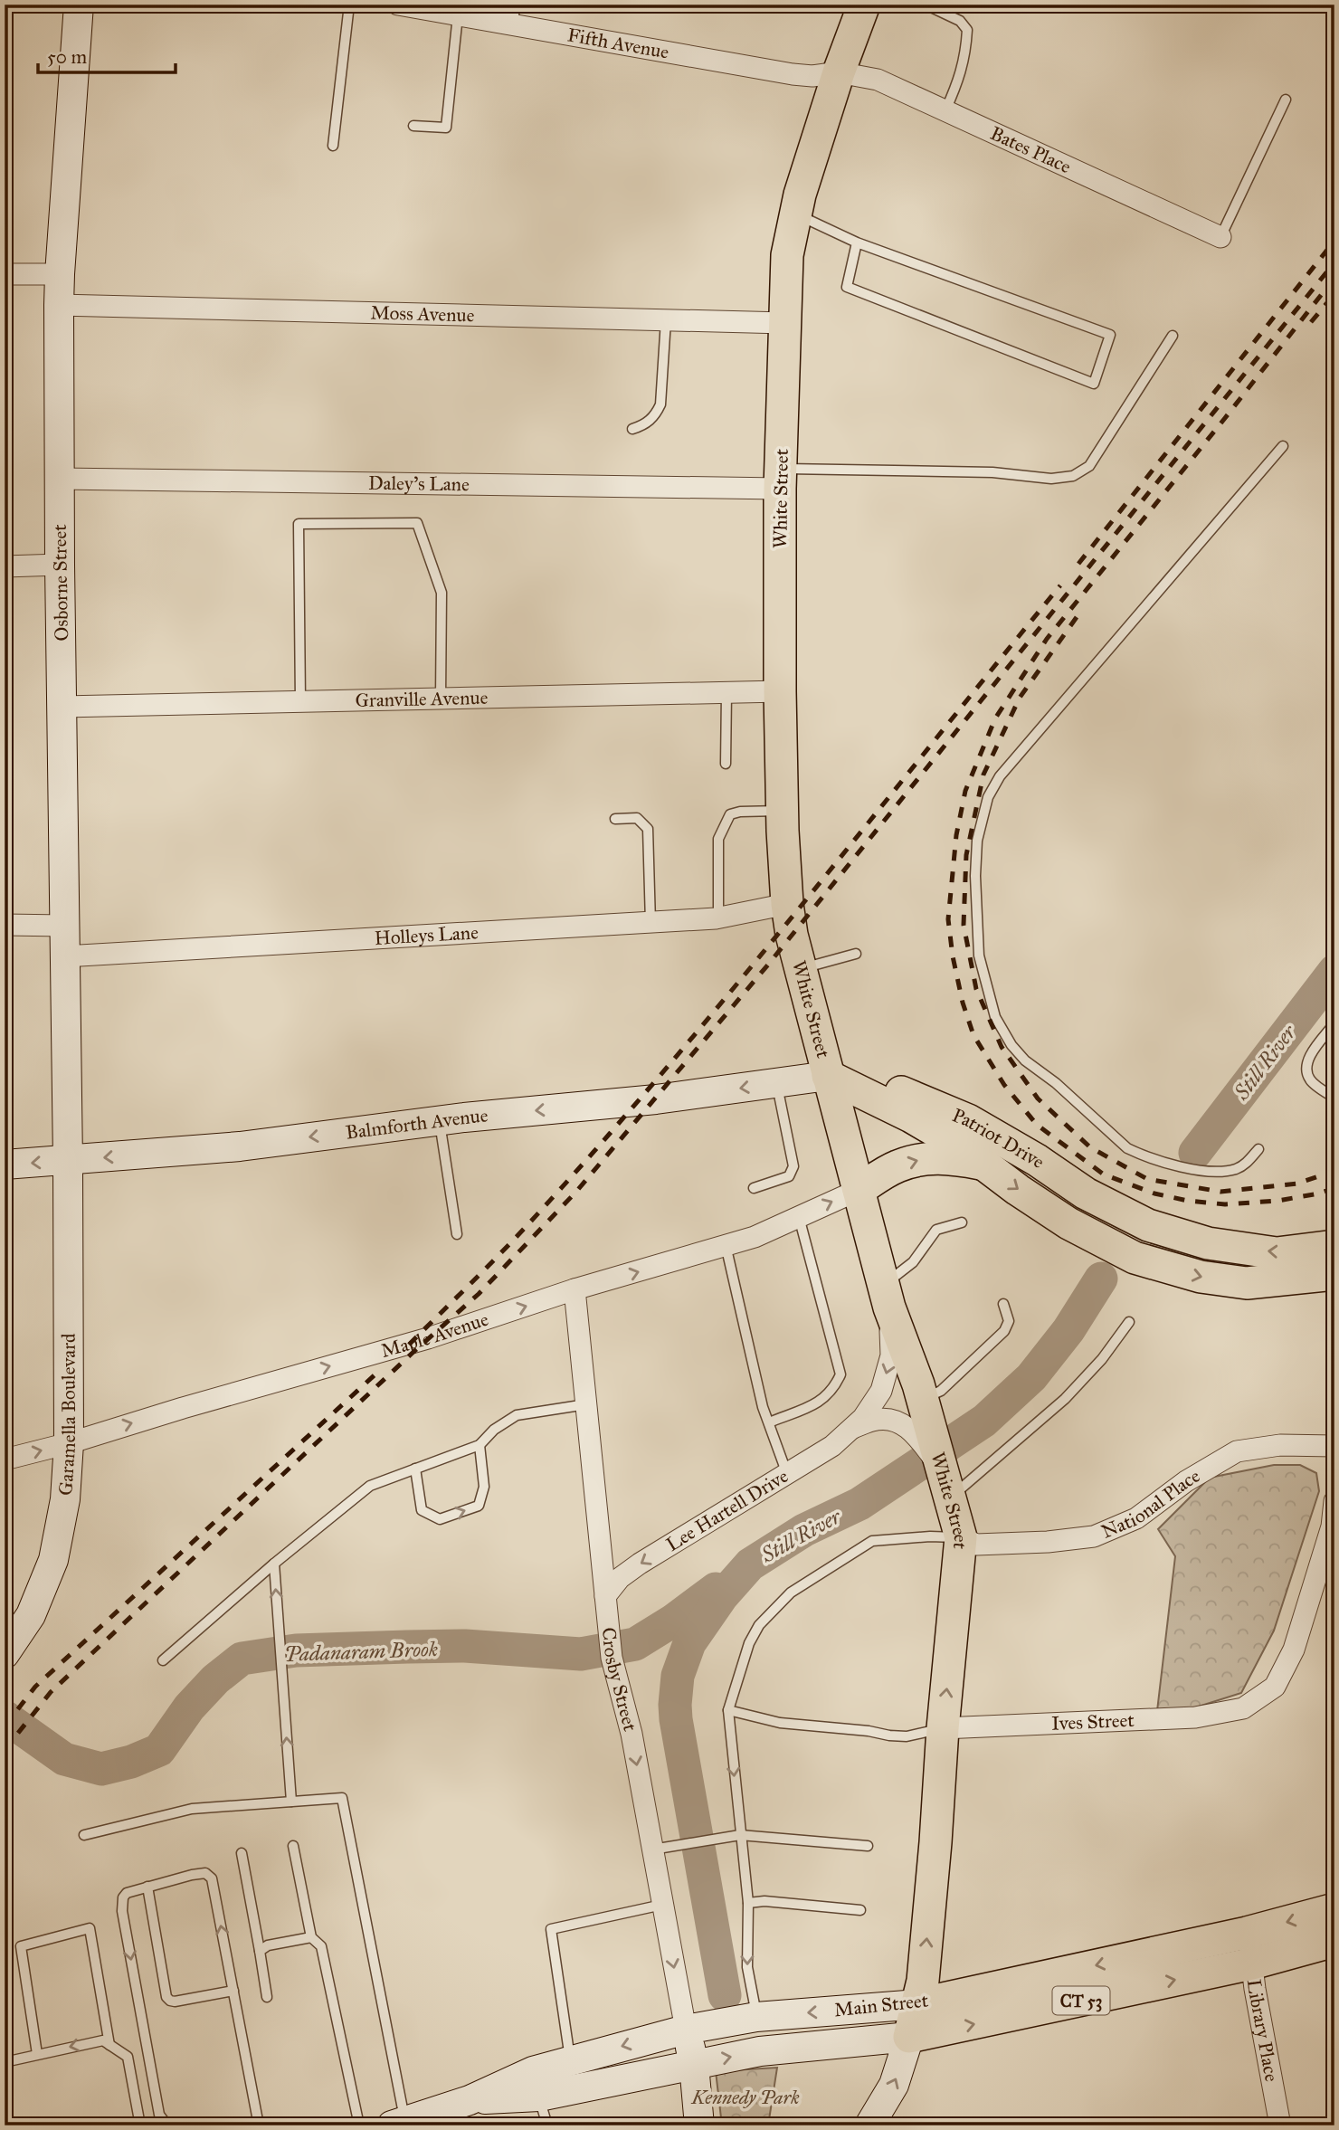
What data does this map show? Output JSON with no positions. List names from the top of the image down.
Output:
{
  "streets": {
    "main road": [
      "White Street",
      "Osborne Street",
      "Balmforth Avenue",
      "Patriot Drive",
      "Garamella Boulevard",
      "Crosby Street",
      "CT 53",
      "Main Street"
    ],
    "street": [
      "Fifth Avenue",
      "Bates Place",
      "Moss Avenue",
      "Daley's Lane",
      "Granville Avenue",
      "Holleys Lane",
      "Maple Avenue",
      "National Place",
      "Lee Hartell Drive",
      "Ives Street",
      "Library Place"
    ]
  },
  "crossings": [
    ["Fifth Avenue", "Bates Place"],
    ["Fifth Avenue", "White Street"],
    ["Bates Place", "White Street"],
    ["Moss Avenue", "White Street"],
    ["Moss Avenue", "Osborne Street"],
    ["Daley's Lane", "White Street"],
    ["Daley's Lane", "Osborne Street"],
    ["White Street", "Granville Avenue"],
    ["White Street", "Holleys Lane"],
    ["White Street", "Balmforth Avenue"],
    ["White Street", "Patriot Drive"],
    ["White Street", "Maple Avenue"],
    ["White Street", "National Place"],
    ["White Street", "Lee Hartell Drive"],
    ["White Street", "Ives Street"],
    ["White Street", "Main Street"],
    ["Osborne Street", "Granville Avenue"],
    ["Osborne Street", "Holleys Lane"],
    ["Osborne Street", "Balmforth Avenue"],
    ["Osborne Street", "Garamella Boulevard"],
    ["Balmforth Avenue", "Patriot Drive"],
    ["Balmforth Avenue", "Garamella Boulevard"],
    ["Patriot Drive", "Maple Avenue"],
    ["Maple Avenue", "Garamella Boulevard"],
    ["Maple Avenue", "Crosby Street"],
    ["Lee Hartell Drive", "Crosby Street"],
    ["Crosby Street", "Main Street"],
    ["Main Street", "Library Place"]
  ],
  "one_way": [
    "Balmforth Avenue",
    "Maple Avenue",
    "Lee Hartell Drive",
    "Crosby Street"
  ],
  "water": ["Still River", "Padanaram Brook"],
  "parks": ["Kennedy Park"],
  "scale_bar": "50 m"
}
